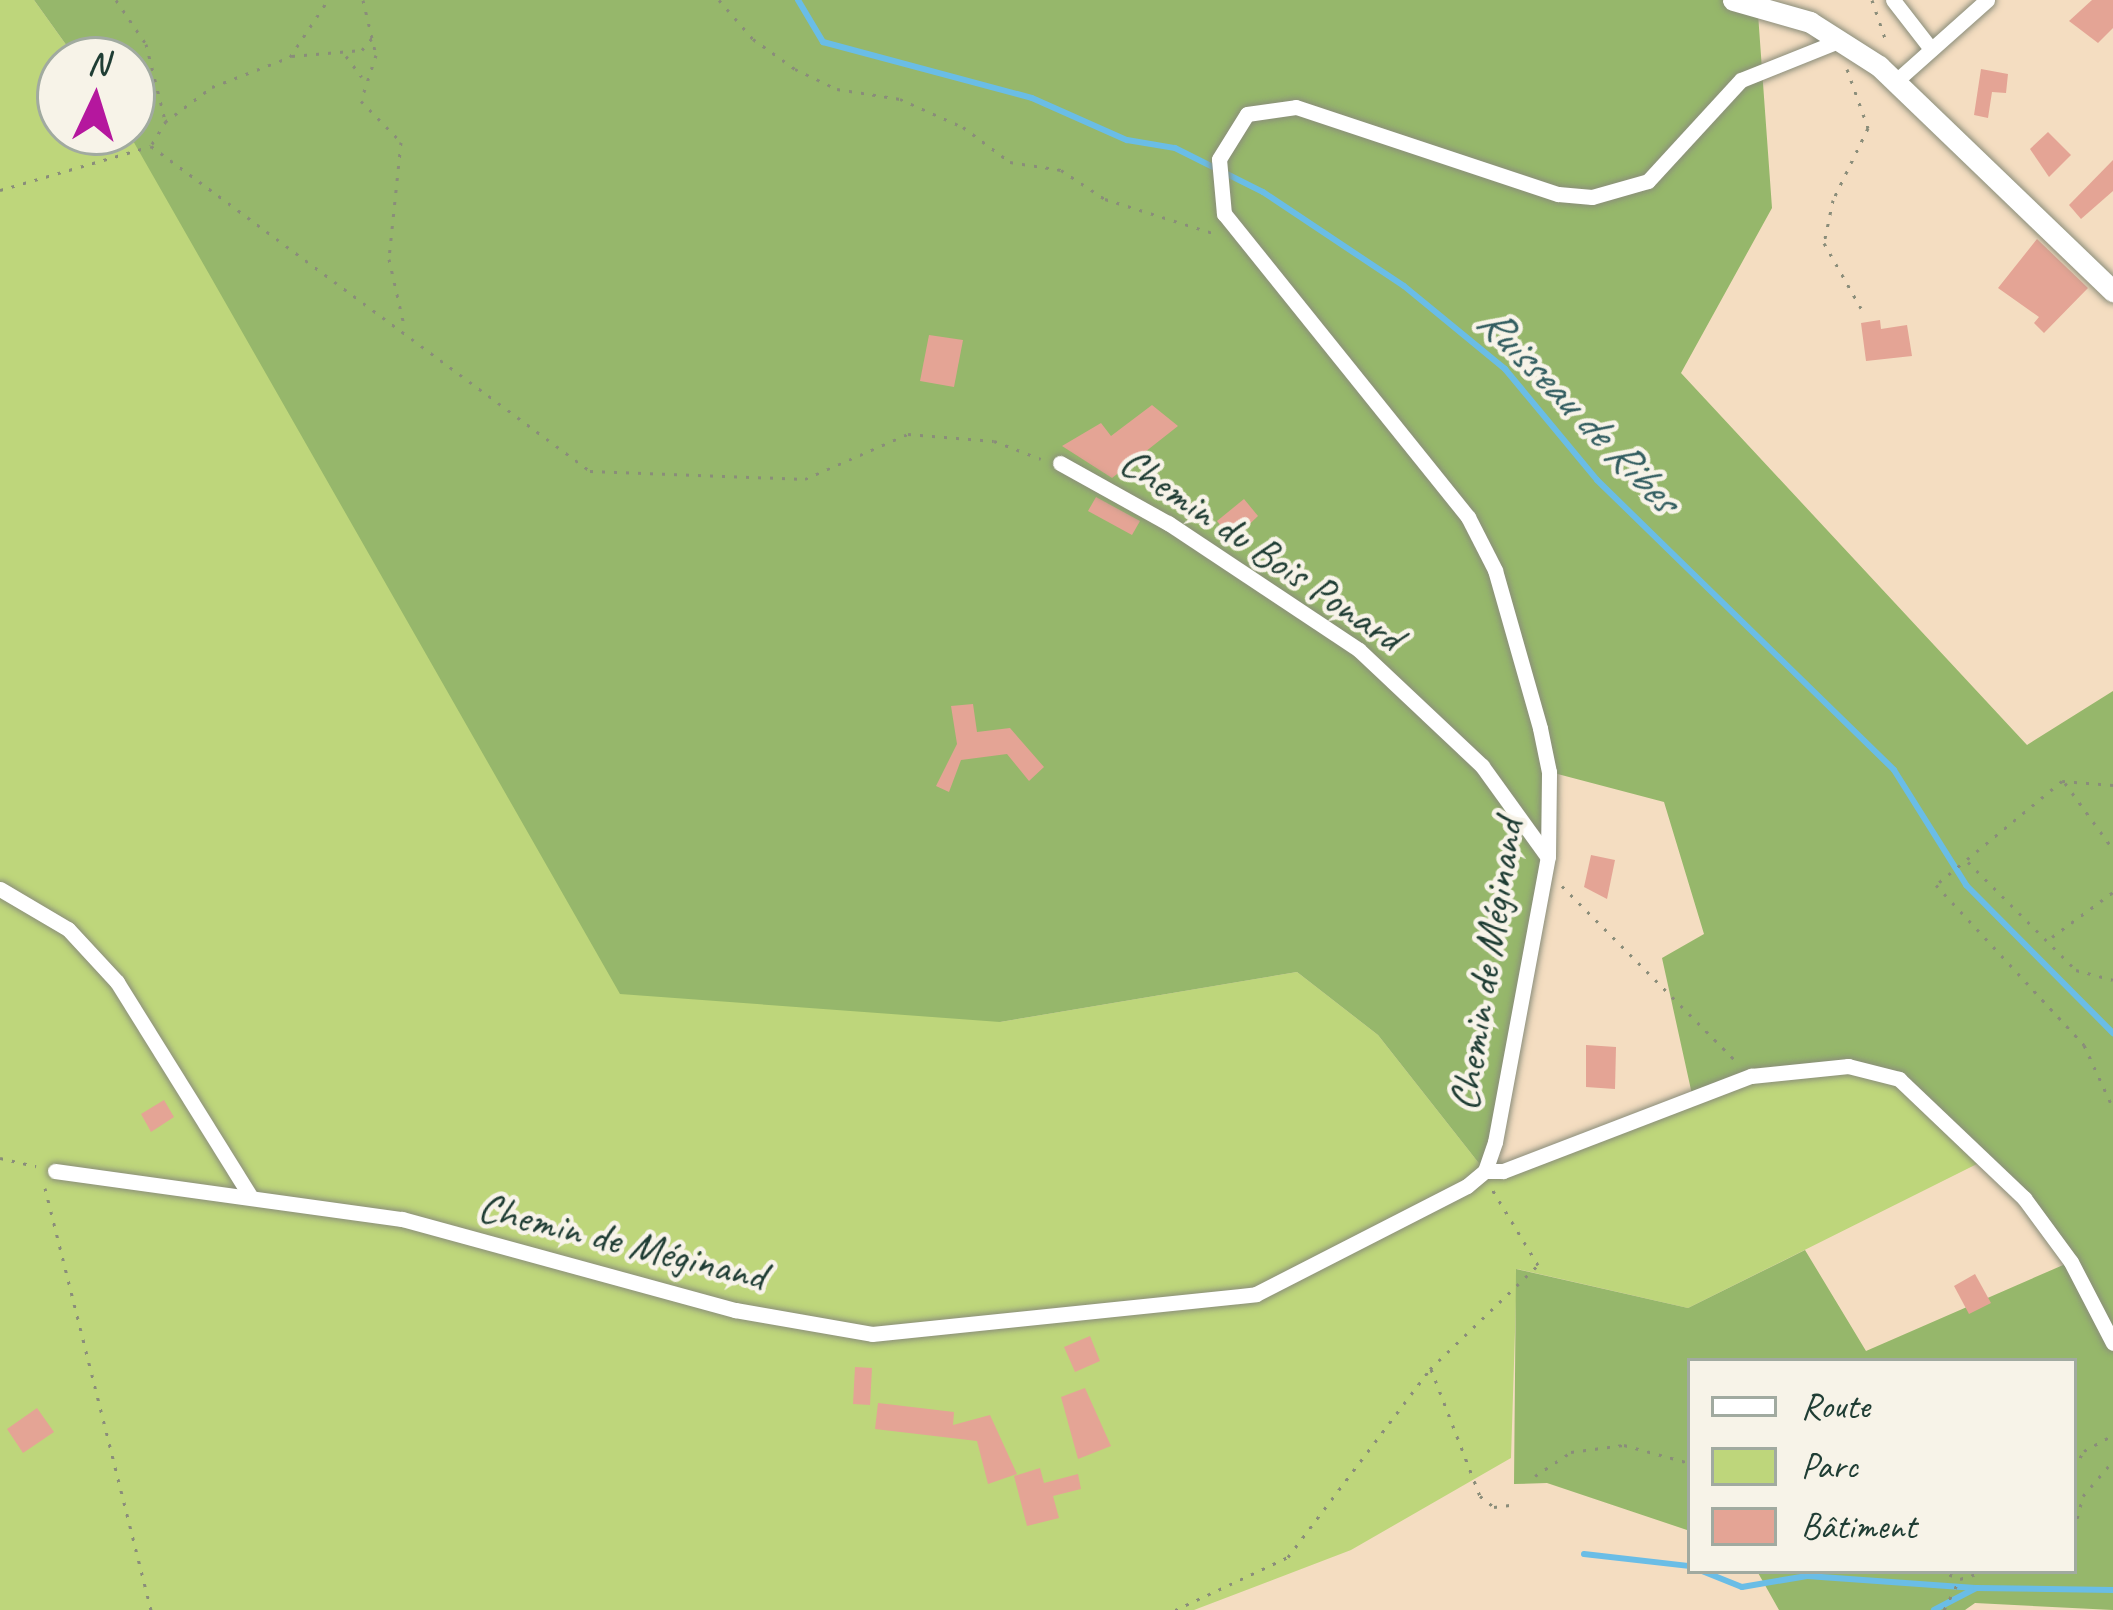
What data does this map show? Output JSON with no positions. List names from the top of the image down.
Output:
{
  "streets": {
    "street": ["Chemin du Bois Ponard", "Chemin de Méginand"]
  },
  "crossings": [
    ["Chemin du Bois Ponard", "Chemin de Méginand"]
  ],
  "water": ["Ruisseau de Ribes"],
  "legend": ["Route", "Parc", "Bâtiment"],
  "north": "top"
}
